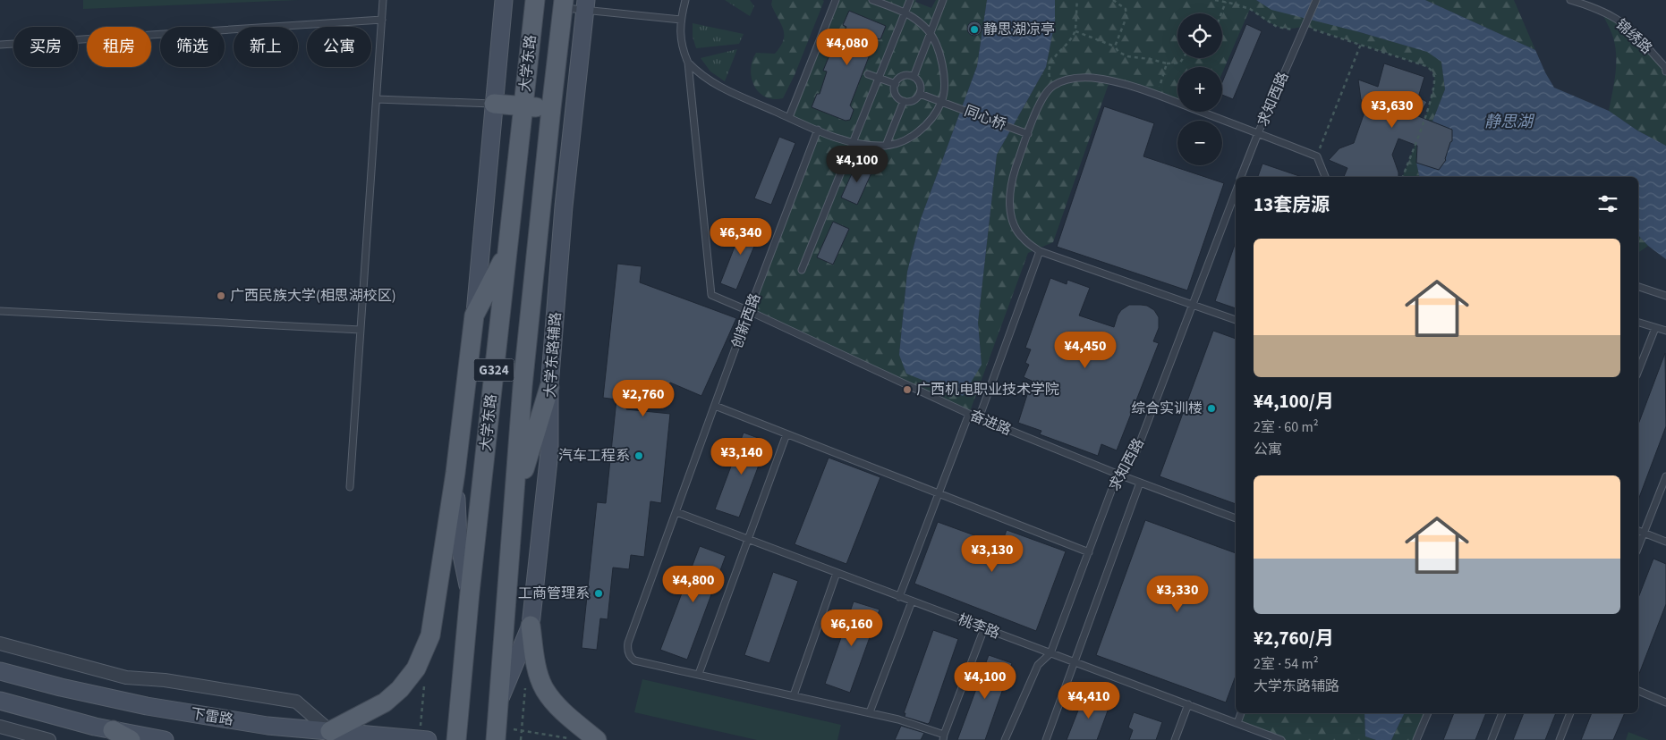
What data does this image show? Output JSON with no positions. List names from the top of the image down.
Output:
{
  "streets": {
    "main road": ["大学东路", "G324"],
    "street": ["大学东路辅路", "下雷路"],
    "lane": [
      "锦绣路",
      "求知西路",
      "同心桥",
      "创新西路",
      "奋进路",
      "桃李路"
    ]
  },
  "crossings": [
    ["大学东路", "大学东路辅路"],
    ["求知西路", "奋进路"],
    ["求知西路", "桃李路"],
    ["创新西路", "奋进路"],
    ["创新西路", "桃李路"]
  ],
  "water": ["静思湖"],
  "places": [
    "静思湖凉亭",
    "广西民族大学(相思湖校区)",
    "广西机电职业技术学院",
    "综合实训楼",
    "汽车工程系",
    "工商管理系"
  ],
  "page": {
    "map_buttons": ["+", "−"],
    "chip": [
      "买房",
      "租房",
      "筛选",
      "新上",
      "公寓"
    ],
    "price": [
      "¥4,080",
      "¥3,630",
      "¥4,100",
      "¥6,340",
      "¥4,450",
      "¥2,760",
      "¥3,140",
      "¥3,130",
      "¥4,800",
      "¥3,330",
      "¥6,160",
      "¥4,100",
      "¥4,410"
    ],
    "heading": "13套房源",
    "list": [
      {
        "name": "¥4,100/月",
        "note": "2室 · 60 m² · 公寓"
      },
      {
        "name": "¥2,760/月",
        "note": "2室 · 54 m² · 大学东路辅路"
      }
    ]
  }
}
